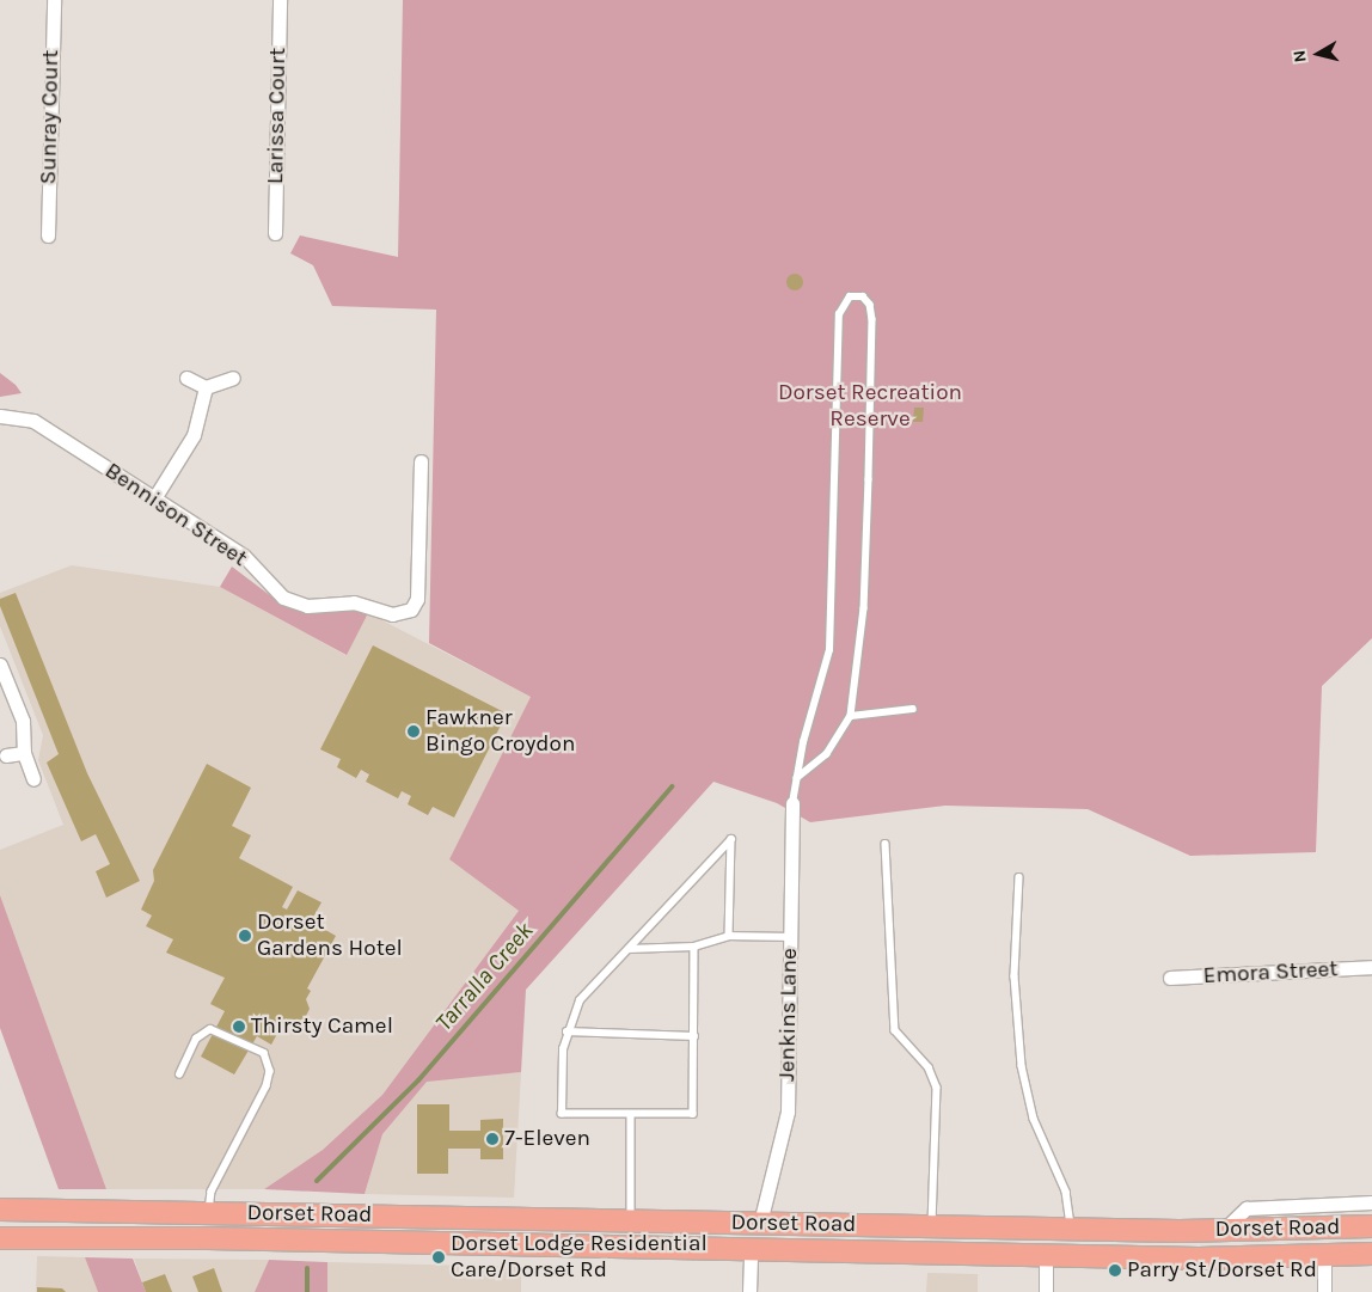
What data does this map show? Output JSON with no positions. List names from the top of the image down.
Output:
{
  "streets": {
    "main road": ["Dorset Road"],
    "street": [
      "Larissa Court",
      "Sunray Court",
      "Bennison Street",
      "Emora Street",
      "Jenkins Lane"
    ]
  },
  "crossings": [
    ["Jenkins Lane", "Dorset Road"]
  ],
  "water": ["Tarralla Creek"],
  "parks": ["Dorset Recreation Reserve"],
  "places": [
    "Fawkner Bingo Croydon",
    "Dorset Gardens Hotel",
    "Thirsty Camel",
    "7-Eleven",
    "Dorset Lodge Residential Care/Dorset Rd",
    "Parry St/Dorset Rd"
  ],
  "north": "left"
}
